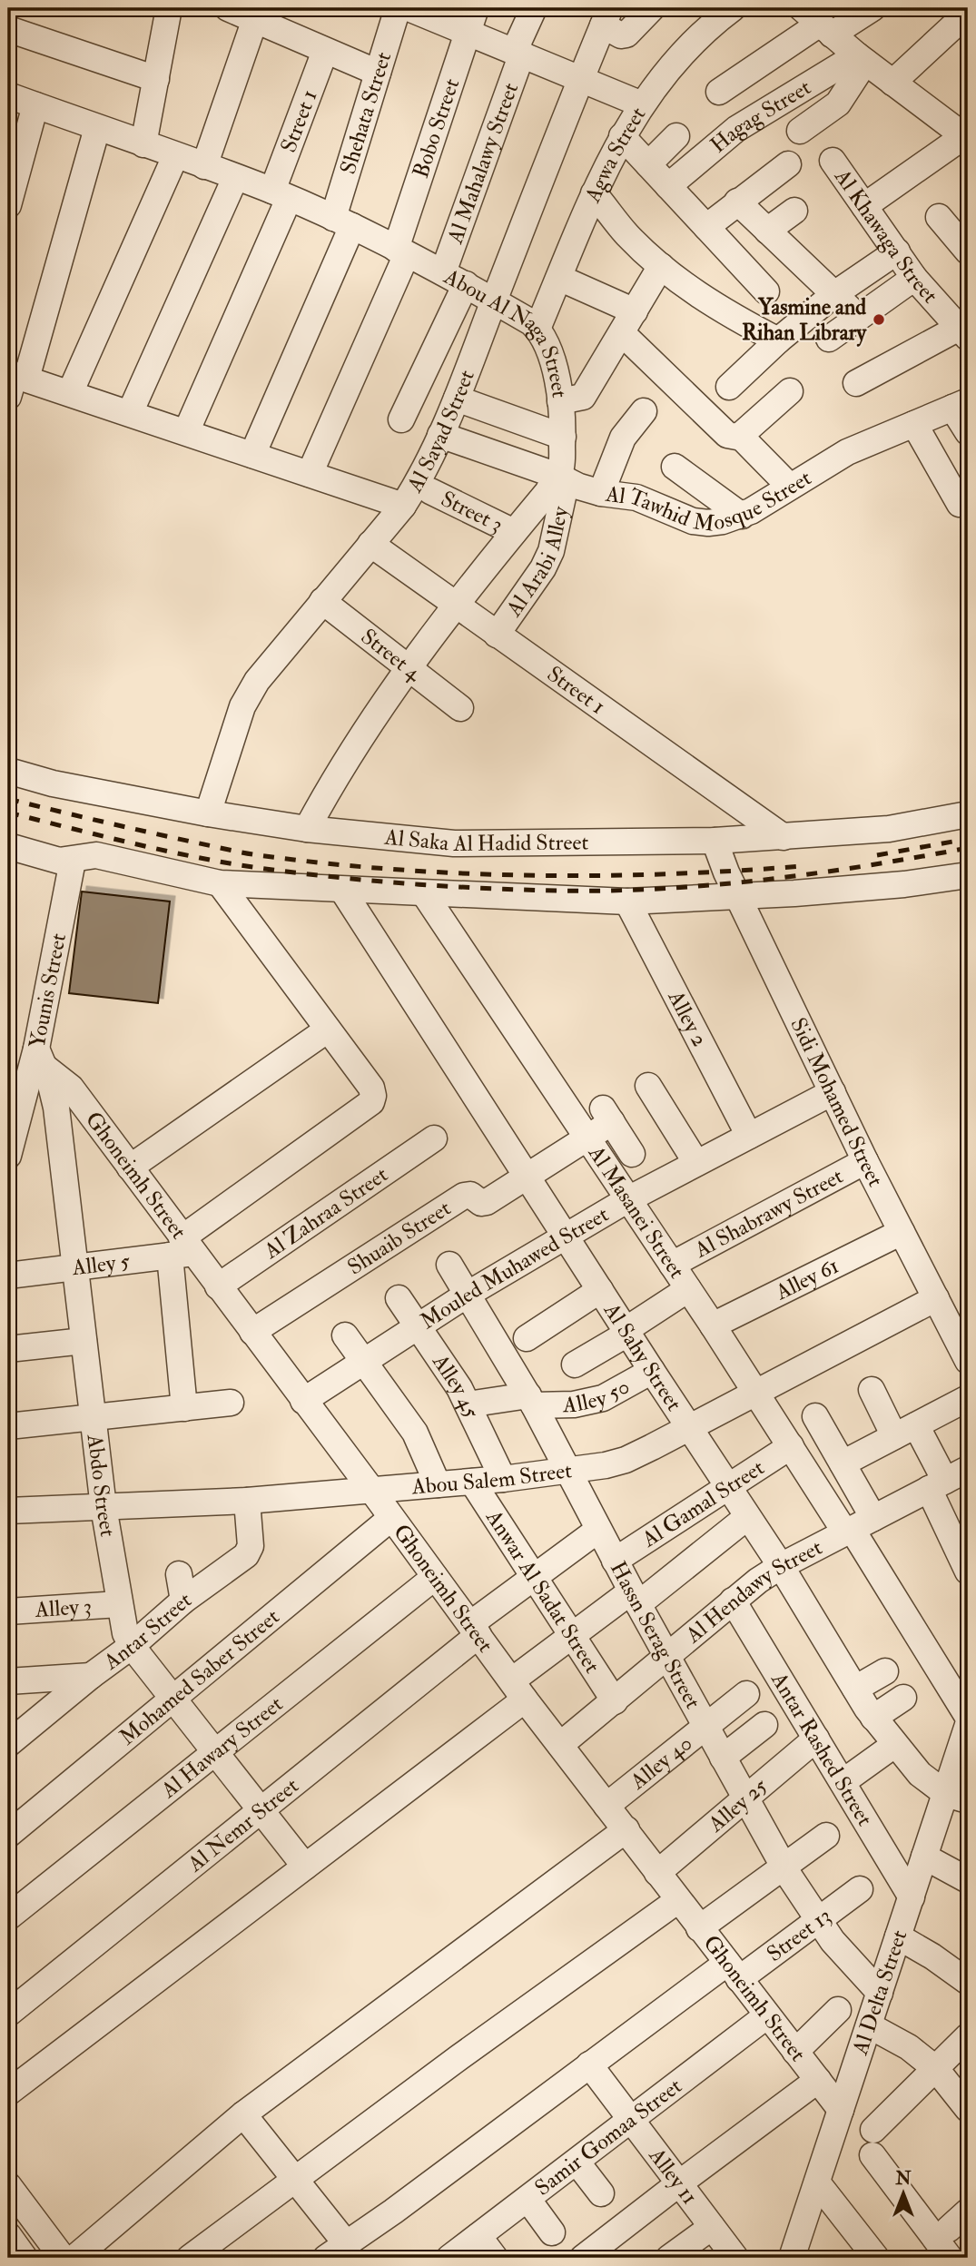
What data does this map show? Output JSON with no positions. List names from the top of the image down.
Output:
{
  "streets": {
    "street": [
      "Shehata Street",
      "Hagag Street",
      "Street 1",
      "Bobo Street",
      "Agwa Street",
      "Al Mahalawy Street",
      "Al Khawaga Street",
      "Abou Al Naga Street",
      "Al Sayad Street",
      "Al Tawhid Mosque Street",
      "Street 3",
      "Al Arabi Alley",
      "Street 4",
      "Al Saka Al Hadid Street",
      "Younis Street",
      "Alley 2",
      "Sidi Mohamed Street",
      "Ghoneimh Street",
      "Al Zahraa Street",
      "Al Masanei Street",
      "Al Shabrawy Street",
      "Shuaib Street",
      "Alley 5",
      "Mouled Muhawed Street",
      "Alley 61",
      "Al Sahy Street",
      "Alley 45",
      "Alley 50",
      "Abou Salem Street",
      "Abdo Street",
      "Al Gamal Street",
      "Anwar Al Sadat Street",
      "Al Hendawy Street",
      "Alley 3",
      "Antar Street",
      "Hassn Serag Street",
      "Mohamed Saber Street",
      "Al Hawary Street",
      "Antar Rashed Street",
      "Alley 40",
      "Alley 25",
      "Al Nemr Street",
      "Street 13",
      "Al Delta Street",
      "Samir Gomaa Street",
      "Alley 11"
    ]
  },
  "crossings": [
    ["Shehata Street", "Abou Al Naga Street"],
    ["Street 1", "Abou Al Naga Street"],
    ["Street 1", "Al Sayad Street"],
    ["Street 1", "Al Arabi Alley"],
    ["Street 1", "Al Saka Al Hadid Street"],
    ["Bobo Street", "Abou Al Naga Street"],
    ["Agwa Street", "Abou Al Naga Street"],
    ["Al Mahalawy Street", "Abou Al Naga Street"],
    ["Abou Al Naga Street", "Al Sayad Street"],
    ["Abou Al Naga Street", "Al Tawhid Mosque Street"],
    ["Abou Al Naga Street", "Street 3"],
    ["Abou Al Naga Street", "Al Arabi Alley"],
    ["Abou Al Naga Street", "Street 4"],
    ["Abou Al Naga Street", "Al Saka Al Hadid Street"],
    ["Al Sayad Street", "Al Tawhid Mosque Street"],
    ["Al Sayad Street", "Street 4"],
    ["Al Sayad Street", "Al Saka Al Hadid Street"],
    ["Al Tawhid Mosque Street", "Al Arabi Alley"],
    ["Al Saka Al Hadid Street", "Sidi Mohamed Street"],
    ["Younis Street", "Ghoneimh Street"],
    ["Younis Street", "Abdo Street"],
    ["Alley 2", "Mouled Muhawed Street"],
    ["Sidi Mohamed Street", "Al Shabrawy Street"],
    ["Sidi Mohamed Street", "Mouled Muhawed Street"],
    ["Sidi Mohamed Street", "Alley 61"],
    ["Sidi Mohamed Street", "Abou Salem Street"],
    ["Ghoneimh Street", "Al Zahraa Street"],
    ["Ghoneimh Street", "Shuaib Street"],
    ["Ghoneimh Street", "Alley 5"],
    ["Ghoneimh Street", "Mouled Muhawed Street"],
    ["Ghoneimh Street", "Abou Salem Street"],
    ["Ghoneimh Street", "Abdo Street"],
    ["Ghoneimh Street", "Al Hendawy Street"],
    ["Ghoneimh Street", "Mohamed Saber Street"],
    ["Ghoneimh Street", "Al Hawary Street"],
    ["Ghoneimh Street", "Alley 40"],
    ["Ghoneimh Street", "Alley 25"],
    ["Ghoneimh Street", "Al Nemr Street"],
    ["Ghoneimh Street", "Street 13"],
    ["Ghoneimh Street", "Al Delta Street"],
    ["Ghoneimh Street", "Samir Gomaa Street"],
    ["Al Masanei Street", "Al Shabrawy Street"],
    ["Al Masanei Street", "Shuaib Street"],
    ["Al Masanei Street", "Mouled Muhawed Street"],
    ["Al Masanei Street", "Alley 61"],
    ["Al Masanei Street", "Abou Salem Street"],
    ["Al Masanei Street", "Al Gamal Street"],
    ["Al Masanei Street", "Al Hendawy Street"],
    ["Shuaib Street", "Al Sahy Street"],
    ["Alley 5", "Abdo Street"],
    ["Mouled Muhawed Street", "Al Sahy Street"],
    ["Mouled Muhawed Street", "Alley 45"],
    ["Mouled Muhawed Street", "Hassn Serag Street"],
    ["Al Sahy Street", "Alley 50"],
    ["Al Sahy Street", "Abou Salem Street"],
    ["Al Sahy Street", "Al Gamal Street"],
    ["Al Sahy Street", "Al Hendawy Street"],
    ["Al Sahy Street", "Al Delta Street"],
    ["Alley 45", "Alley 50"],
    ["Alley 45", "Abou Salem Street"],
    ["Alley 50", "Hassn Serag Street"],
    ["Abou Salem Street", "Abdo Street"],
    ["Abou Salem Street", "Anwar Al Sadat Street"],
    ["Abou Salem Street", "Antar Street"],
    ["Abou Salem Street", "Hassn Serag Street"],
    ["Abdo Street", "Alley 3"],
    ["Abdo Street", "Antar Street"],
    ["Abdo Street", "Mohamed Saber Street"],
    ["Abdo Street", "Al Hawary Street"],
    ["Abdo Street", "Al Nemr Street"],
    ["Al Gamal Street", "Hassn Serag Street"],
    ["Anwar Al Sadat Street", "Al Hendawy Street"],
    ["Anwar Al Sadat Street", "Al Nemr Street"],
    ["Al Hendawy Street", "Hassn Serag Street"],
    ["Al Hendawy Street", "Antar Rashed Street"],
    ["Hassn Serag Street", "Alley 40"],
    ["Hassn Serag Street", "Alley 25"],
    ["Hassn Serag Street", "Al Nemr Street"],
    ["Hassn Serag Street", "Street 13"],
    ["Hassn Serag Street", "Al Delta Street"],
    ["Antar Rashed Street", "Alley 25"],
    ["Antar Rashed Street", "Al Delta Street"],
    ["Street 13", "Alley 11"],
    ["Samir Gomaa Street", "Alley 11"]
  ],
  "places": ["Yasmine and Rihan Library"],
  "north": "top"
}
